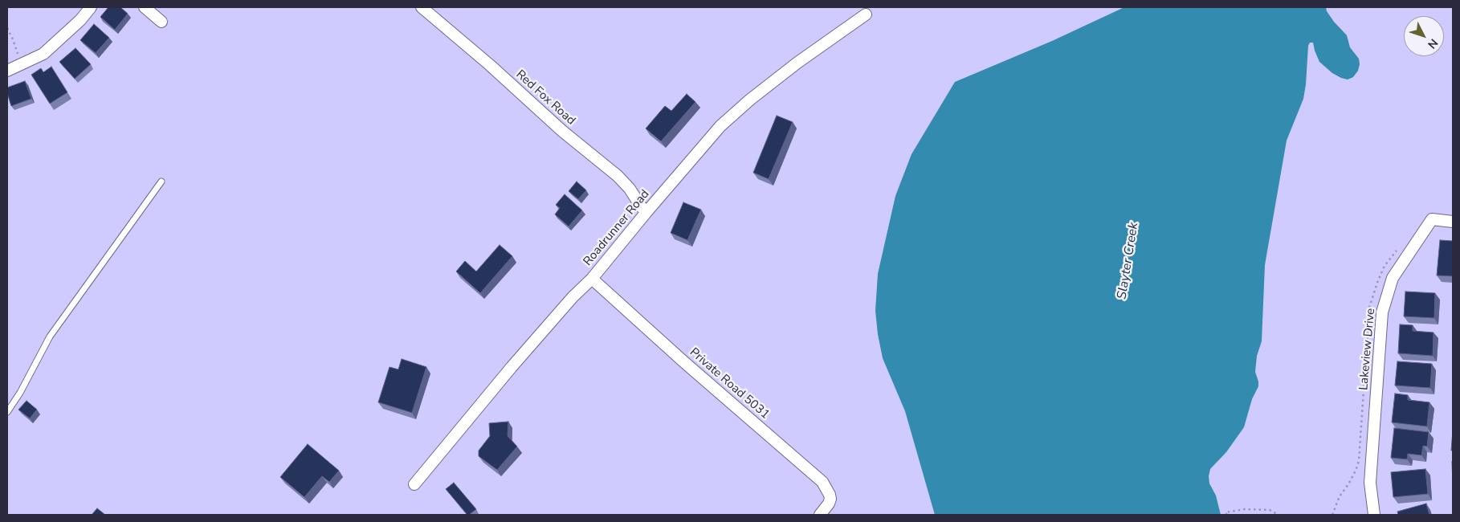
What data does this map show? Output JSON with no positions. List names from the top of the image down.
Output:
{
  "streets": {
    "street": [
      "Red Fox Road",
      "Roadrunner Road",
      "Lakeview Drive",
      "Private Road 5031"
    ]
  },
  "crossings": [
    ["Red Fox Road", "Roadrunner Road"],
    ["Roadrunner Road", "Private Road 5031"]
  ],
  "water": ["Slayter Creek"],
  "north": "bottom right"
}
